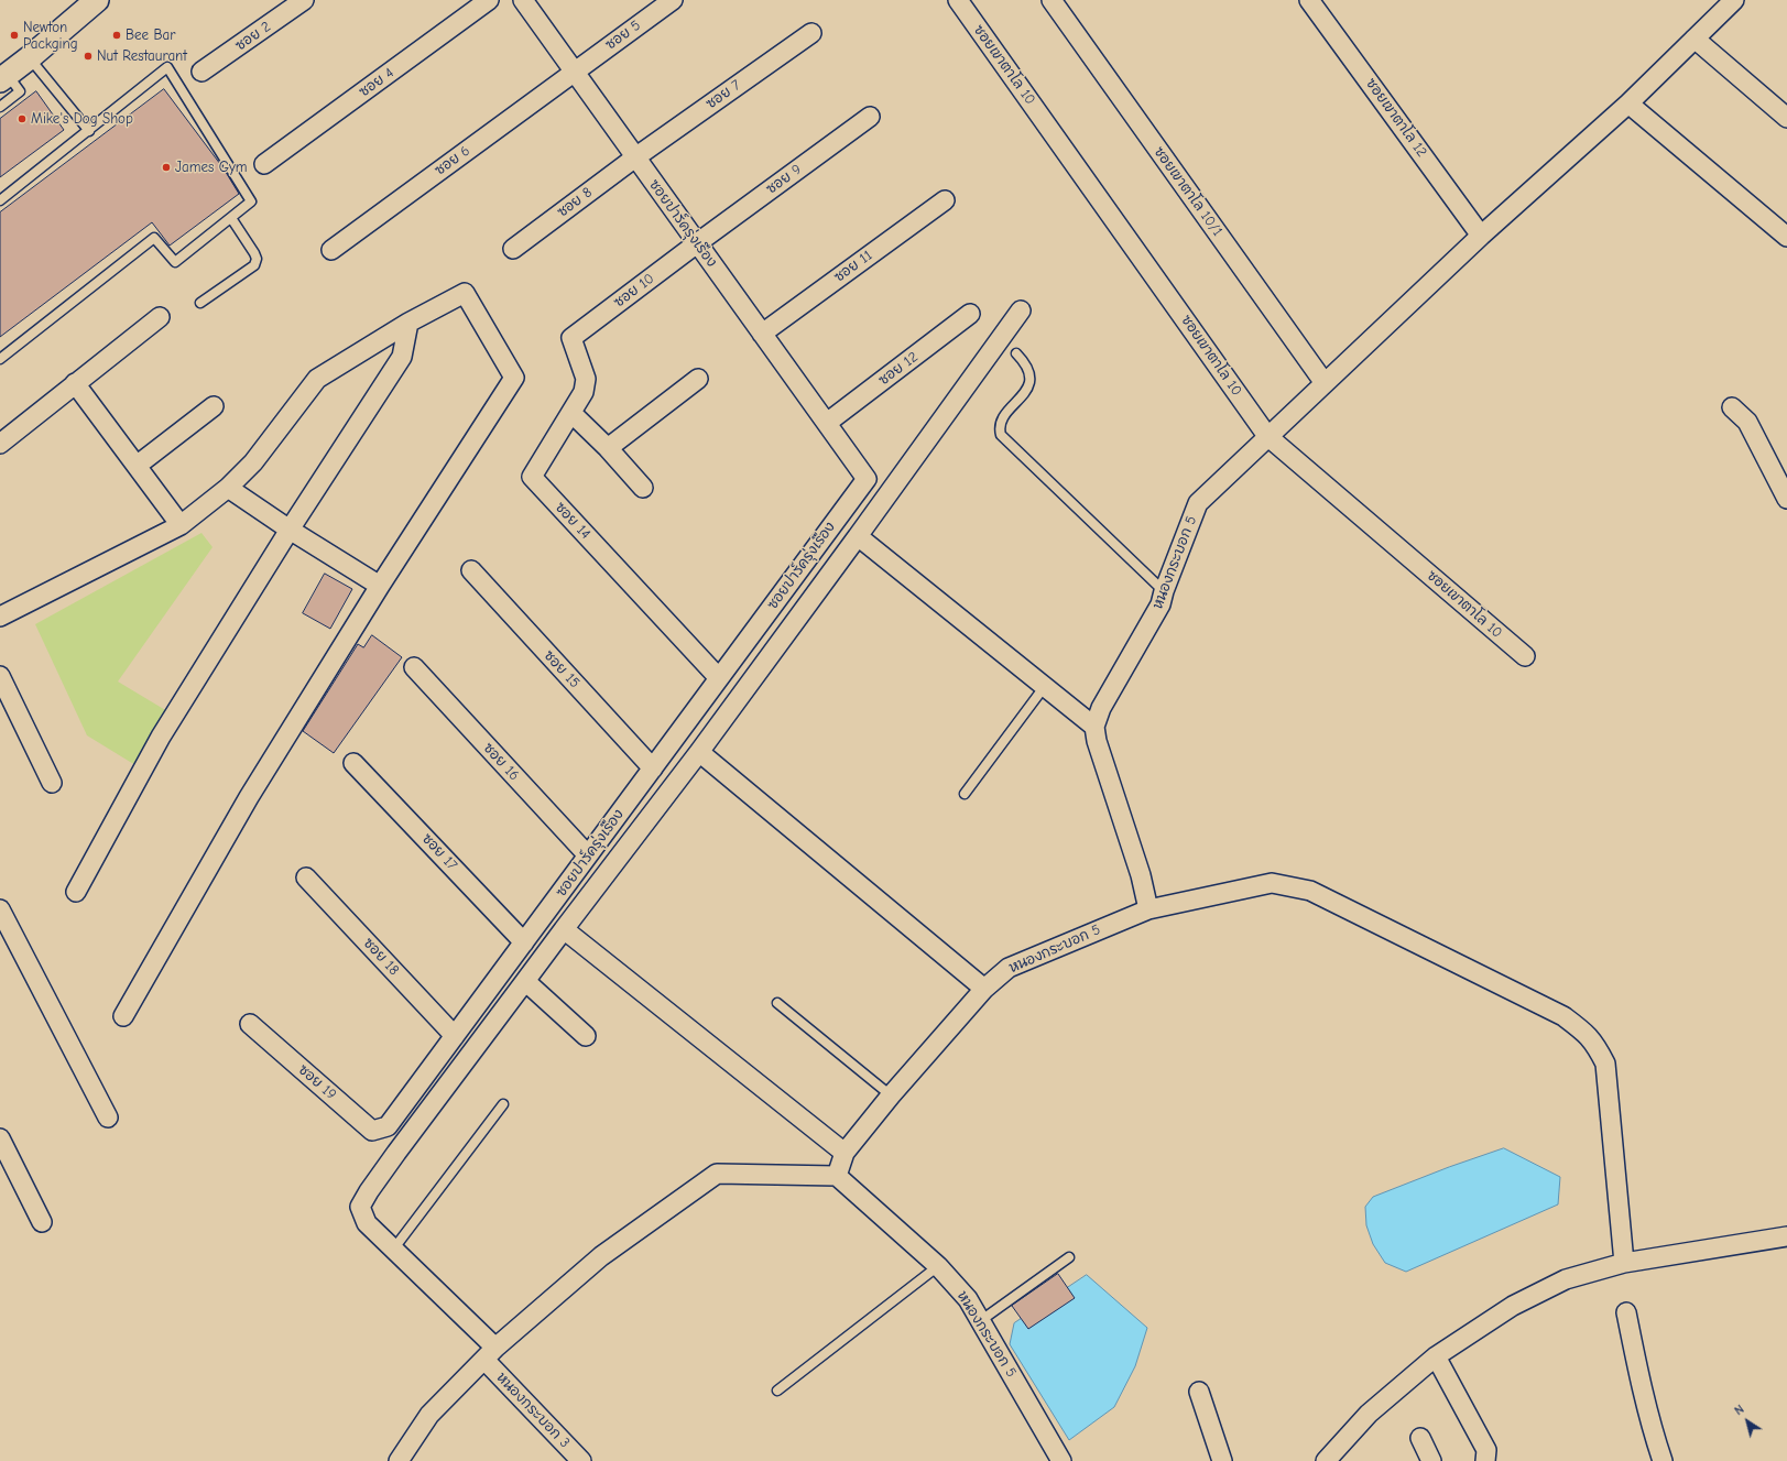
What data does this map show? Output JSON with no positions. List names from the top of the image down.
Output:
{
  "streets": {
    "street": [
      "ซอย 5",
      "ซอย 2",
      "ซอยเขาตาโล 10",
      "ซอย 4",
      "ซอย 7",
      "ซอยเขาตาโล 12",
      "ซอย 6",
      "ซอย 9",
      "ซอยเขาตาโล 10/1",
      "ซอย 8",
      "ซอยปาร์ครุ่งเรือง",
      "ซอย 11",
      "ซอย 10",
      "ซอย 12",
      "ซอย 14",
      "หนองกระบอก 5",
      "ซอย 15",
      "ซอย 16",
      "ซอย 17",
      "ซอย 18",
      "ซอย 19",
      "หนองกระบอก 3"
    ]
  },
  "crossings": [
    ["ซอย 5", "ซอย 6"],
    ["ซอย 5", "ซอยปาร์ครุ่งเรือง"],
    ["ซอยเขาตาโล 10", "หนองกระบอก 5"],
    ["ซอย 7", "ซอย 8"],
    ["ซอย 7", "ซอยปาร์ครุ่งเรือง"],
    ["ซอยเขาตาโล 12", "หนองกระบอก 5"],
    ["ซอย 6", "ซอยปาร์ครุ่งเรือง"],
    ["ซอย 9", "ซอยปาร์ครุ่งเรือง"],
    ["ซอย 9", "ซอย 10"],
    ["ซอยเขาตาโล 10/1", "หนองกระบอก 5"],
    ["ซอย 8", "ซอยปาร์ครุ่งเรือง"],
    ["ซอยปาร์ครุ่งเรือง", "ซอย 11"],
    ["ซอยปาร์ครุ่งเรือง", "ซอย 10"],
    ["ซอยปาร์ครุ่งเรือง", "ซอย 12"],
    ["ซอยปาร์ครุ่งเรือง", "ซอย 14"],
    ["ซอยปาร์ครุ่งเรือง", "ซอย 15"],
    ["ซอยปาร์ครุ่งเรือง", "ซอย 16"],
    ["ซอยปาร์ครุ่งเรือง", "ซอย 17"],
    ["ซอยปาร์ครุ่งเรือง", "ซอย 18"],
    ["ซอยปาร์ครุ่งเรือง", "ซอย 19"],
    ["ซอย 10", "ซอย 14"]
  ],
  "places": [
    "Newton Packging",
    "Bee Bar",
    "Nut Restaurant",
    "Mike's Dog Shop",
    "James Gym"
  ],
  "north": "top left"
}
